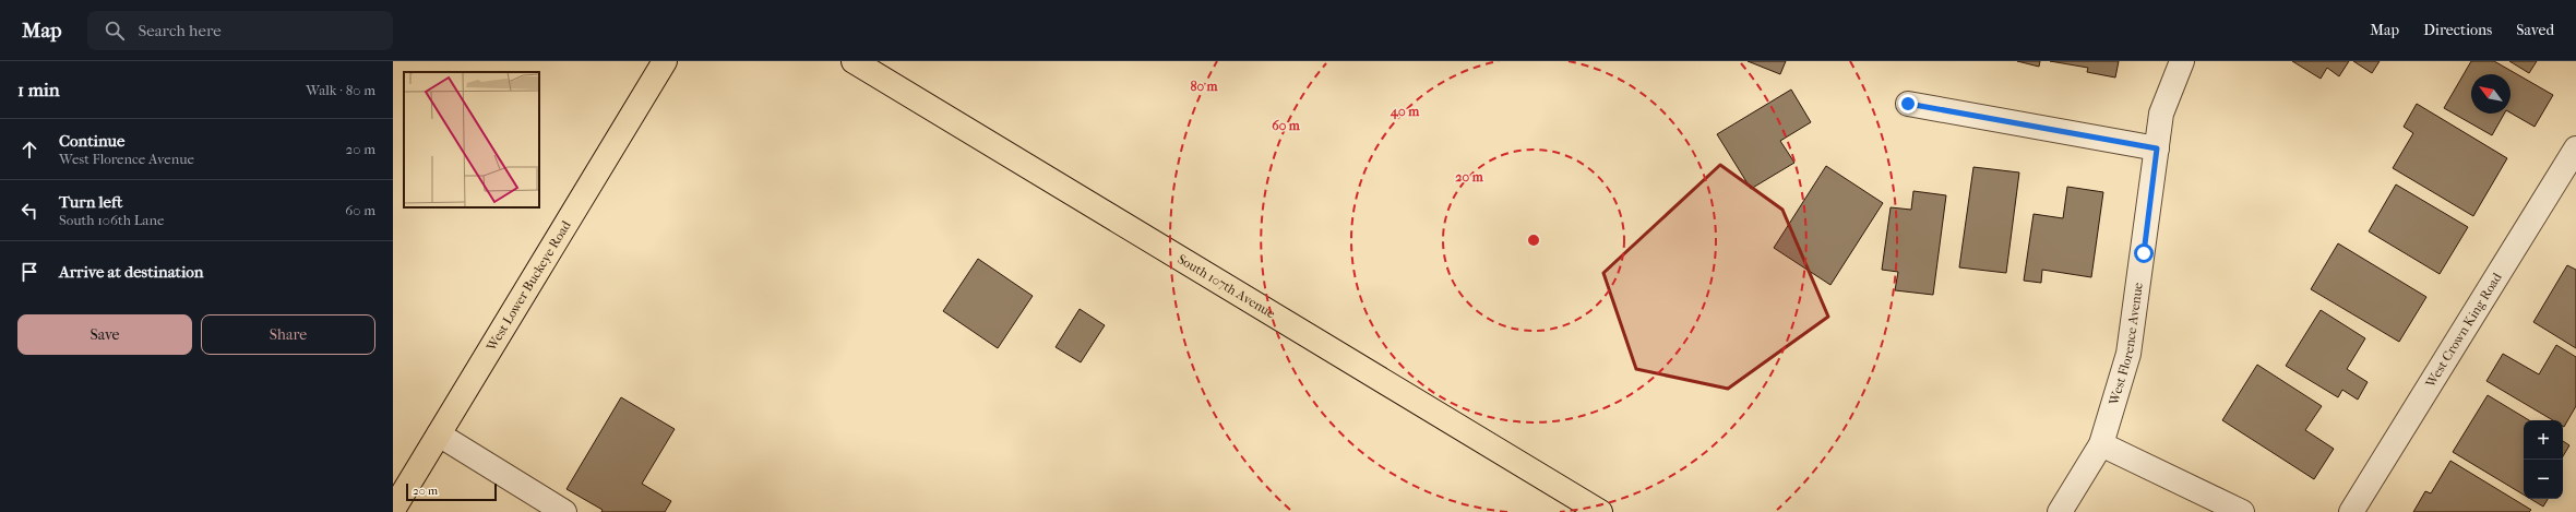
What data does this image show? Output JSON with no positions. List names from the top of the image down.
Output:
{
  "streets": {
    "main road": ["West Lower Buckeye Road", "South 107th Avenue"],
    "street": ["West Crown King Road", "West Florence Avenue"]
  },
  "scale_bar": "20 m",
  "north": "top left",
  "page": {
    "header": "Map",
    "search": "Search here",
    "nav": ["Map", "Directions", "Saved"],
    "heading": ["1 min", "Walk · 80 m"],
    "list": [
      ["Continue", "West Florence Avenue", "20 m"],
      ["Turn left", "South 106th Lane", "60 m"],
      "Arrive at destination"
    ],
    "buttons": ["Save", "Share"],
    "map_buttons": ["+", "−"],
    "scale": "20 m"
  },
  "rings": [
    "80 m",
    "40 m",
    "60 m",
    "20 m"
  ]
}
